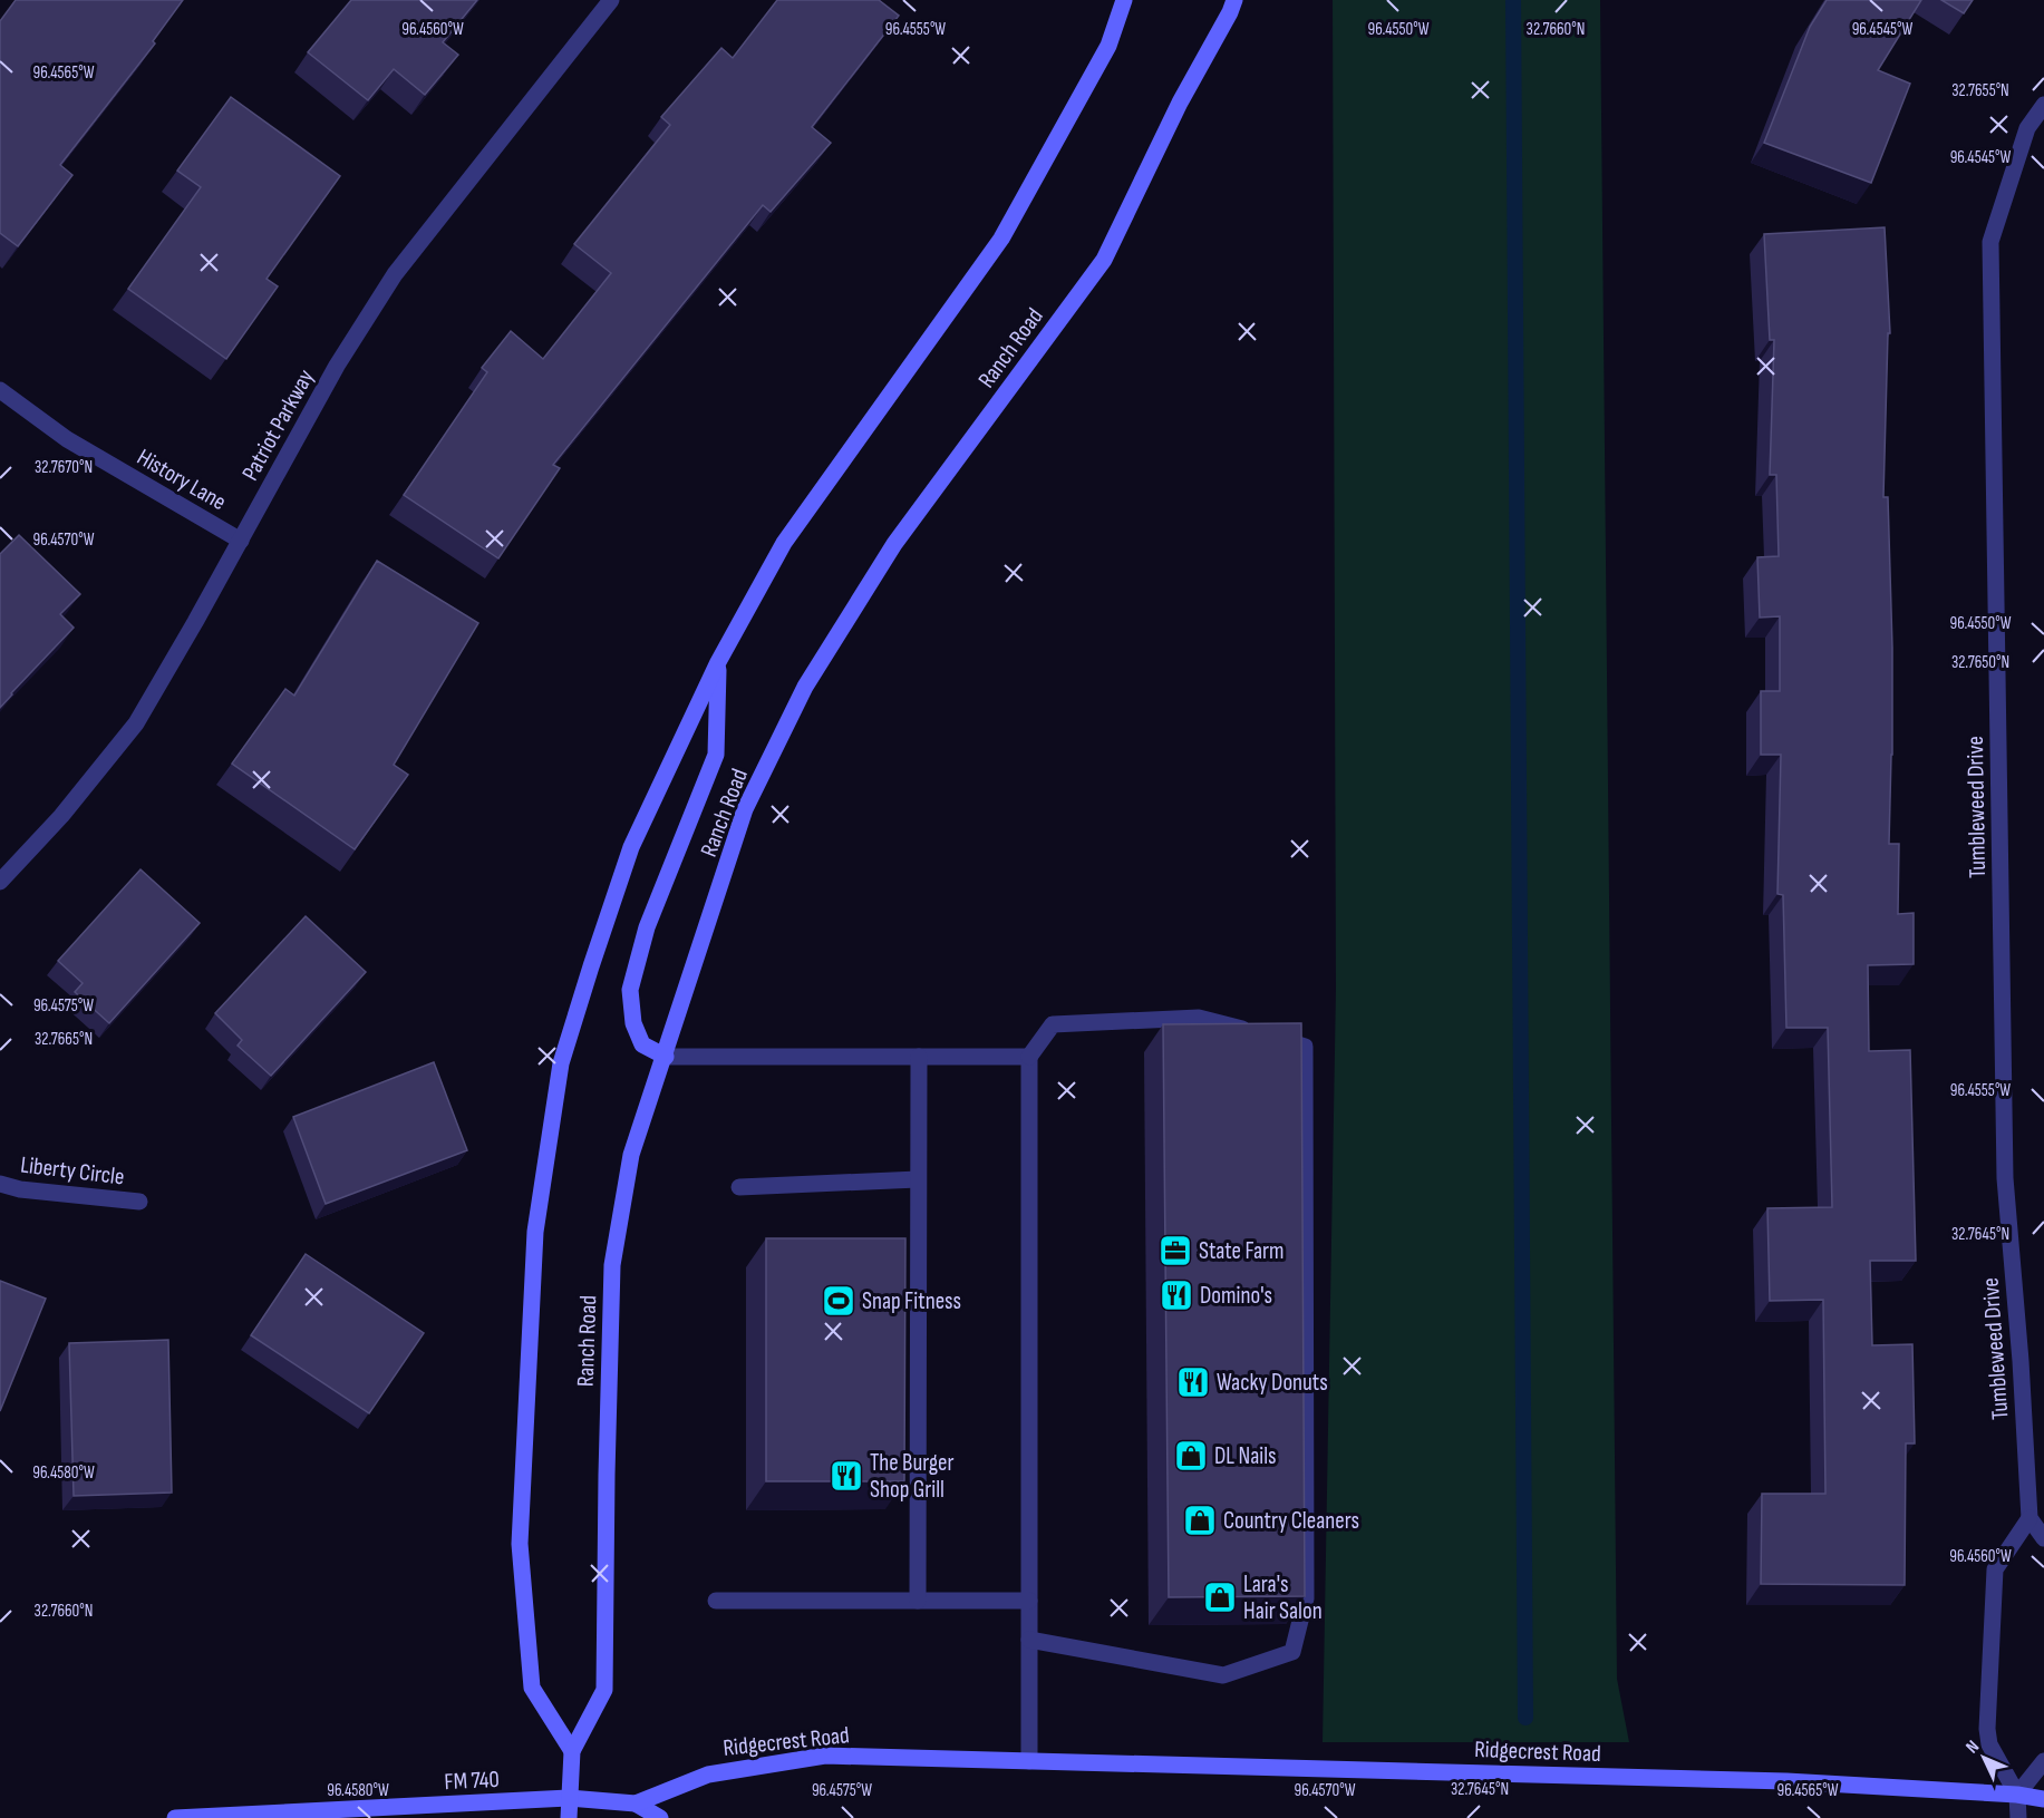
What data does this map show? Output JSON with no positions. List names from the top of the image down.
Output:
{
  "streets": {
    "street": [
      "Ranch Road",
      "Patriot Parkway",
      "History Lane",
      "Tumbleweed Drive",
      "Liberty Circle",
      "Ridgecrest Road",
      "FM 740"
    ]
  },
  "crossings": [
    ["Ranch Road", "Ridgecrest Road"],
    ["Ranch Road", "FM 740"],
    ["Patriot Parkway", "History Lane"],
    ["Ridgecrest Road", "FM 740"]
  ],
  "places": {
    "office": ["State Farm"],
    "restaurant": ["Domino's", "Wacky Donuts", "The Burger Shop Grill"],
    "sports": ["Snap Fitness"],
    "shop": ["DL Nails", "Country Cleaners", "Lara's Hair Salon"]
  },
  "north": "top left",
  "coordinates": [
    "96.4545°W",
    "96.4560°W",
    "96.4555°W",
    "96.4550°W",
    "32.7660°N",
    "96.4565°W",
    "32.7655°N",
    "32.7670°N",
    "96.4570°W",
    "32.7650°N",
    "96.4575°W",
    "32.7665°N",
    "32.7645°N",
    "96.4580°W"
  ]
}
